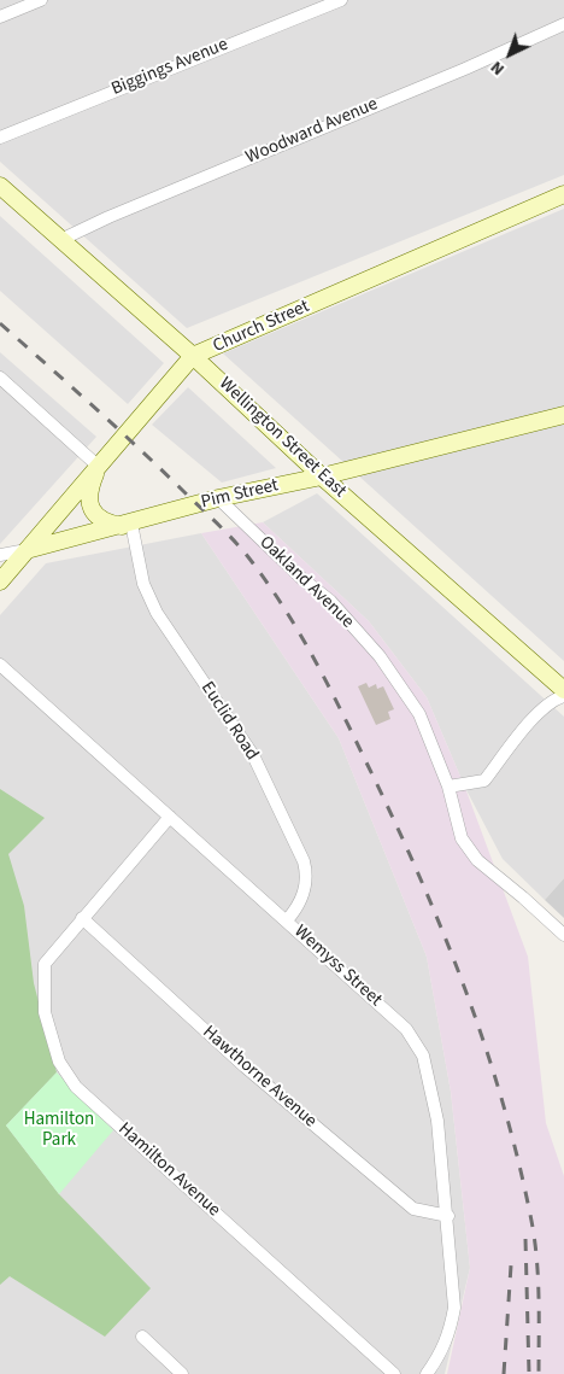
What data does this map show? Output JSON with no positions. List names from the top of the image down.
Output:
{
  "streets": {
    "main road": ["Church Street", "Wellington Street East", "Pim Street"],
    "street": [
      "Biggings Avenue",
      "Woodward Avenue",
      "Oakland Avenue",
      "Euclid Road",
      "Wemyss Street",
      "Hawthorne Avenue",
      "Hamilton Avenue"
    ]
  },
  "crossings": [
    ["Woodward Avenue", "Wellington Street East"],
    ["Church Street", "Wellington Street East"],
    ["Church Street", "Pim Street"],
    ["Wellington Street East", "Pim Street"],
    ["Pim Street", "Oakland Avenue"],
    ["Pim Street", "Euclid Road"],
    ["Euclid Road", "Wemyss Street"],
    ["Wemyss Street", "Hawthorne Avenue"],
    ["Wemyss Street", "Hamilton Avenue"],
    ["Hawthorne Avenue", "Hamilton Avenue"]
  ],
  "parks": ["Hamilton Park"],
  "north": "bottom left"
}
